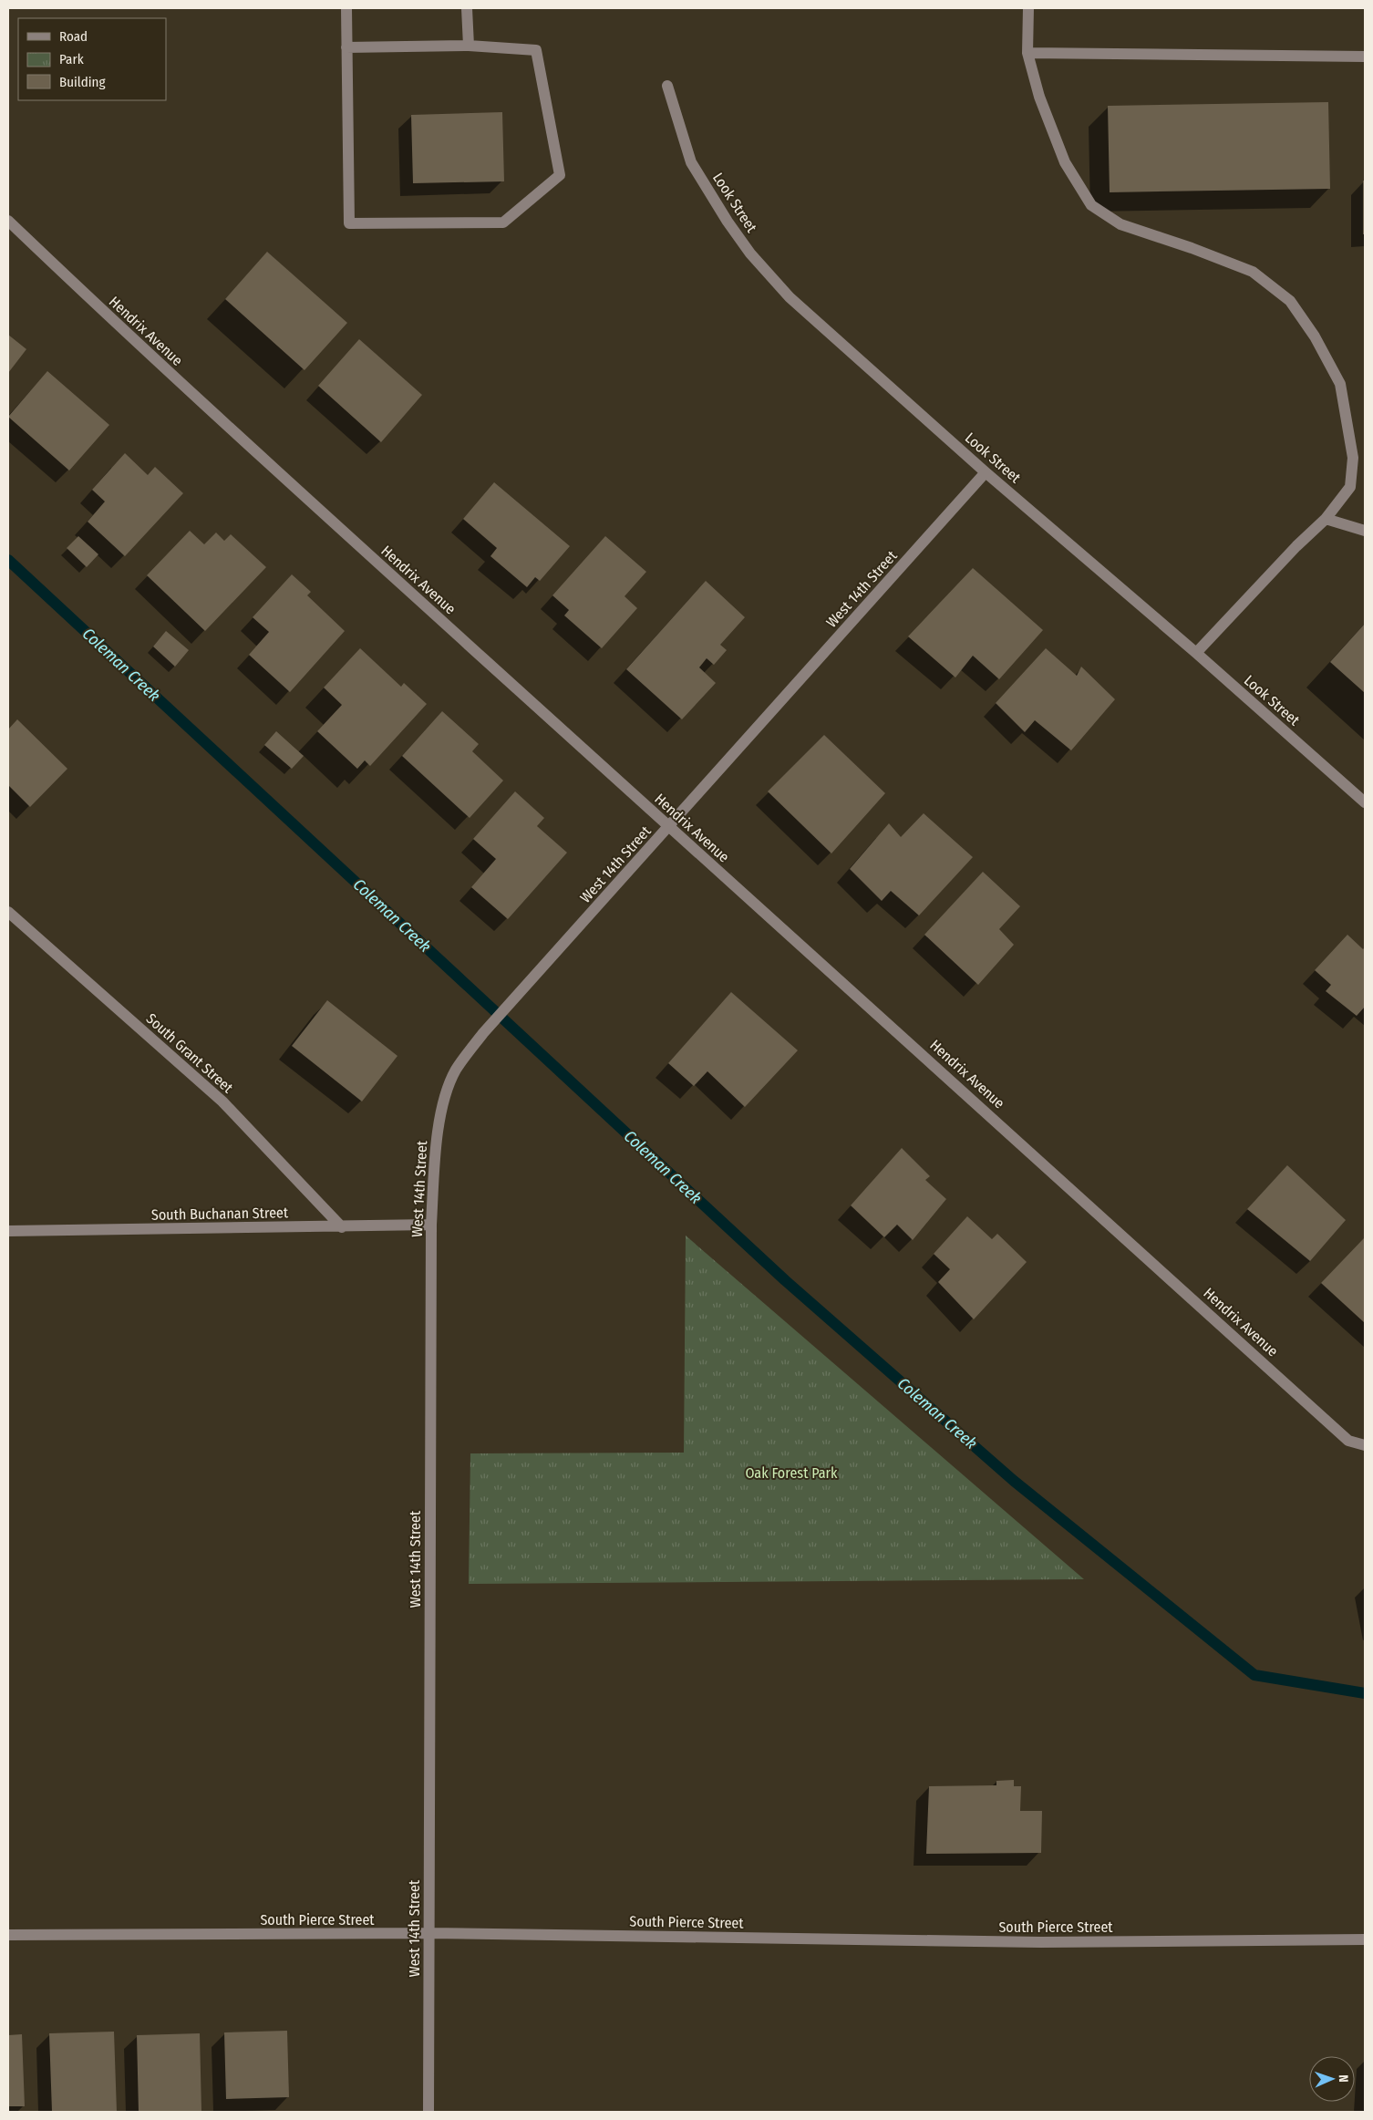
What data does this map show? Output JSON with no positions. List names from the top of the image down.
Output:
{
  "streets": {
    "street": [
      "Look Street",
      "Hendrix Avenue",
      "West 14th Street",
      "South Grant Street",
      "South Buchanan Street",
      "South Pierce Street"
    ]
  },
  "crossings": [
    ["Look Street", "West 14th Street"],
    ["Hendrix Avenue", "West 14th Street"],
    ["West 14th Street", "South Buchanan Street"],
    ["West 14th Street", "South Pierce Street"],
    ["South Grant Street", "South Buchanan Street"]
  ],
  "water": ["Coleman Creek"],
  "parks": ["Oak Forest Park"],
  "legend": ["Road", "Park", "Building"],
  "north": "right"
}
